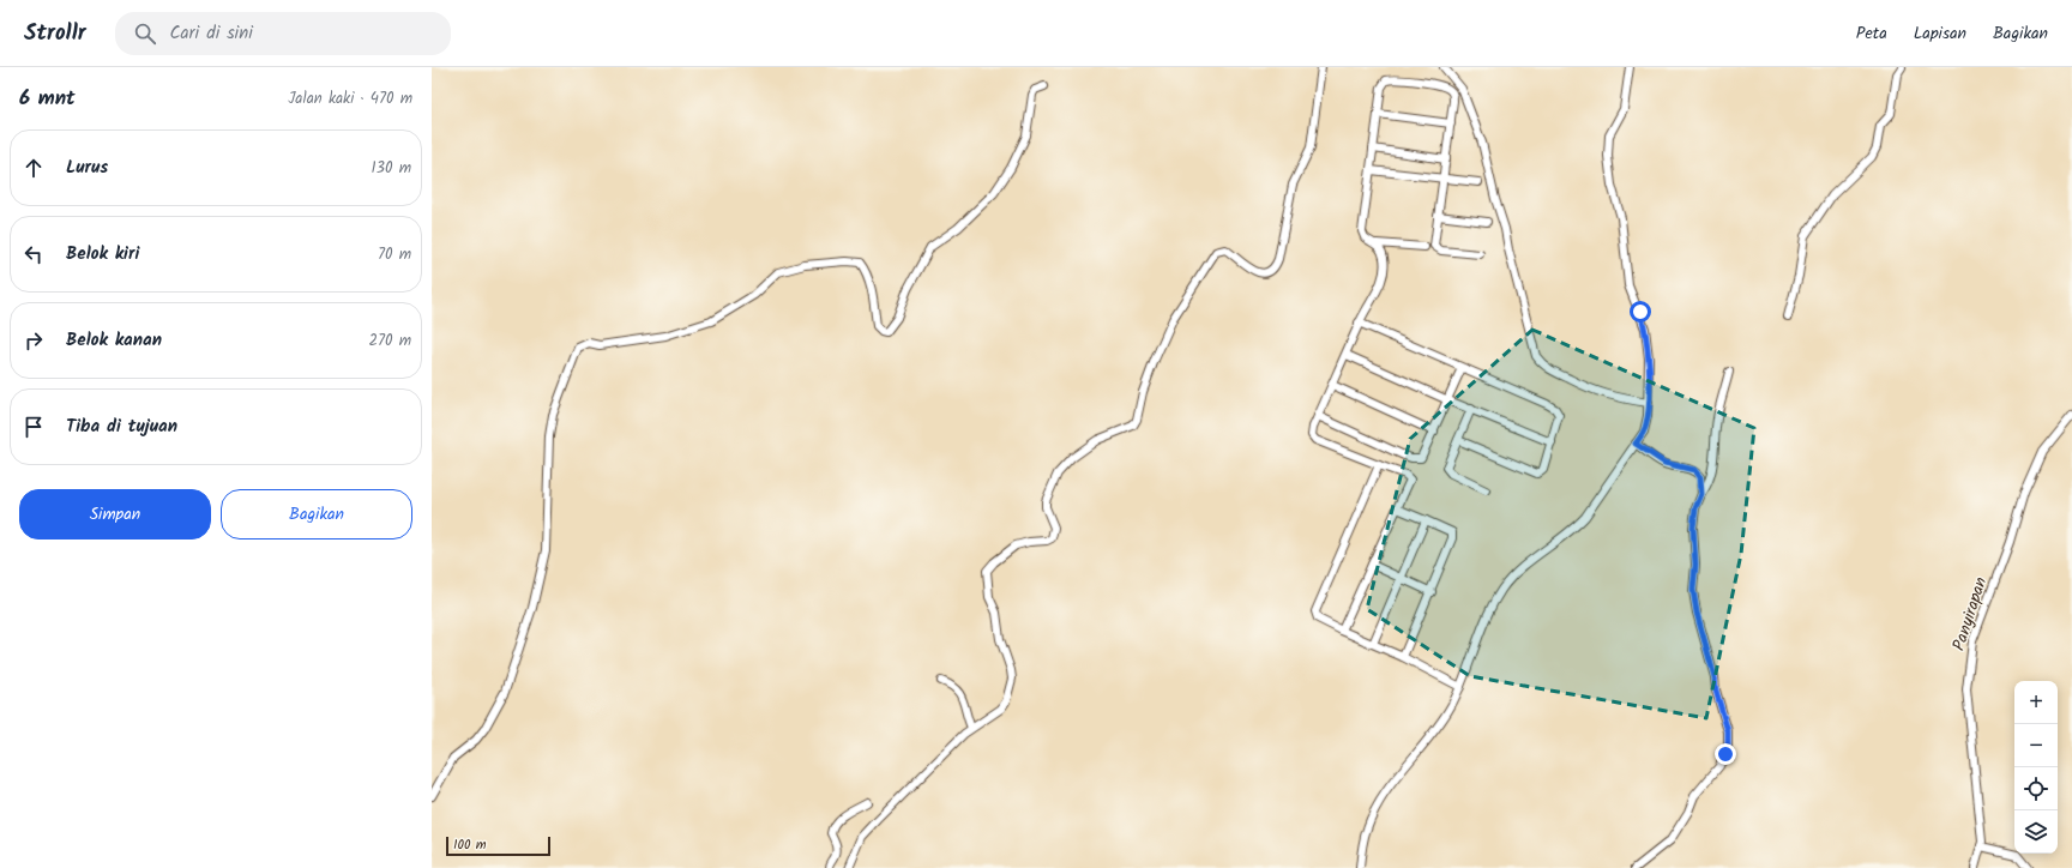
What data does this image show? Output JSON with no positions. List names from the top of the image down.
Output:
{
  "streets": {
    "street": ["Panyirapan"]
  },
  "scale_bar": "100 m",
  "page": {
    "header": "Strollr",
    "search": "Cari di sini",
    "nav": ["Peta", "Lapisan", "Bagikan"],
    "heading": ["6 mnt", "Jalan kaki · 470 m"],
    "list": [
      ["Lurus", "130 m"],
      ["Belok kiri", "70 m"],
      ["Belok kanan", "270 m"],
      "Tiba di tujuan"
    ],
    "buttons": ["Simpan", "Bagikan"],
    "map_buttons": ["+", "−"],
    "scale": "100 m"
  }
}
